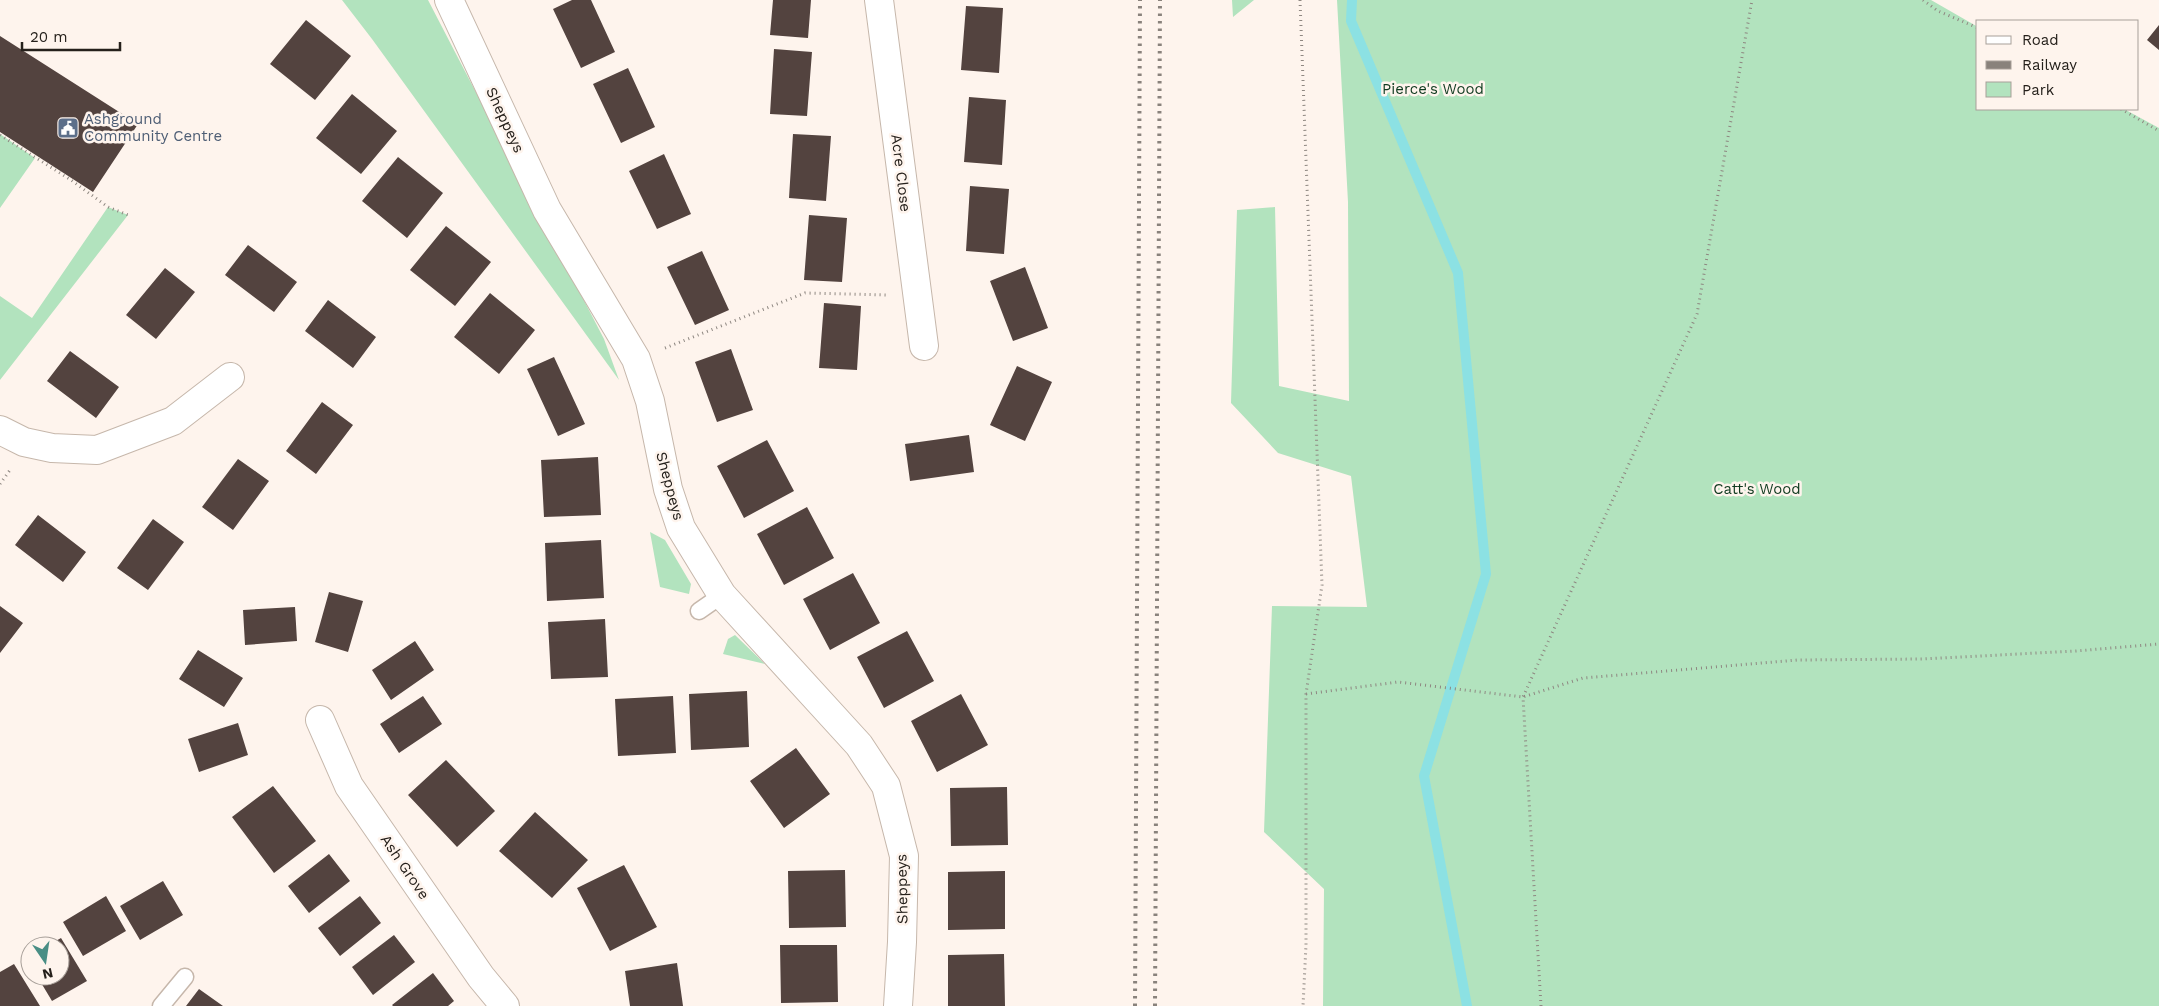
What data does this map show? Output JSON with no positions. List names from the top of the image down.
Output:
{
  "streets": {
    "street": ["Sheppeys", "Acre Close", "Ash Grove"]
  },
  "parks": ["Pierce's Wood", "Catt's Wood"],
  "places": {
    "public building": ["Ashground Community Centre"]
  },
  "legend": ["Road", "Railway", "Park"],
  "scale_bar": "20 m",
  "north": "bottom"
}
